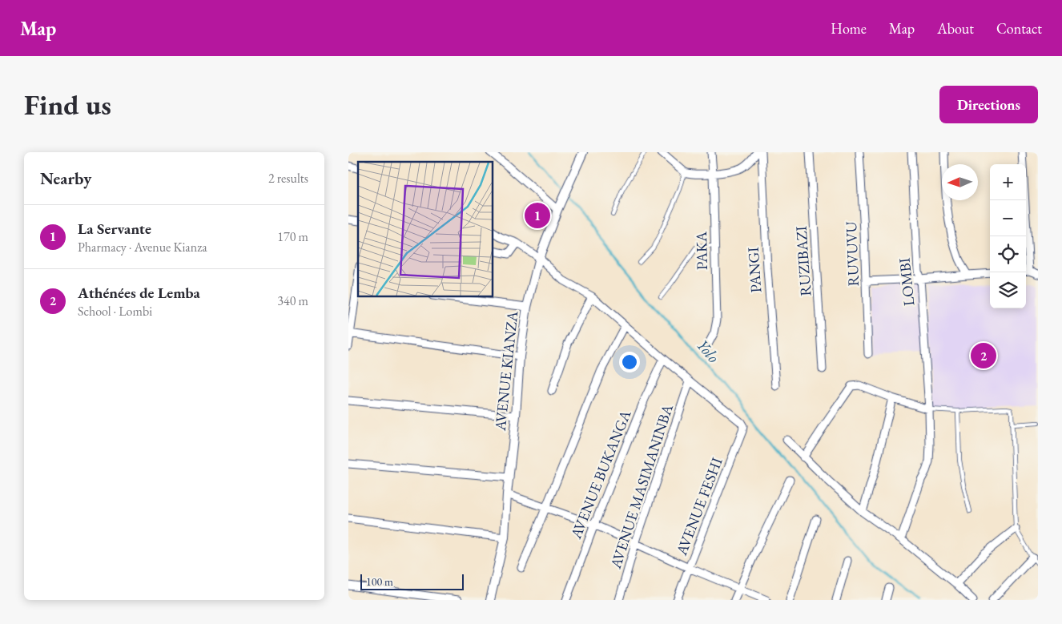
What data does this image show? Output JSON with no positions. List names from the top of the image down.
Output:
{
  "streets": {
    "street": [
      "PAKA",
      "RUVUVU",
      "RUZIBAZI",
      "PANGI",
      "LOMBI",
      "AVENUE KIANZA",
      "AVENUE BUKANGA",
      "AVENUE MASIMANINBA",
      "AVENUE FESHI"
    ]
  },
  "crossings": [
    ["AVENUE MASIMANINBA", "AVENUE FESHI"]
  ],
  "water": ["Yolo"],
  "scale_bar": "100 m",
  "north": "left",
  "page": {
    "header": "Map",
    "nav": [
      "Home",
      "Map",
      "About",
      "Contact"
    ],
    "buttons": "Directions",
    "title": "Find us",
    "heading": ["Nearby", "2 results"],
    "map_buttons": ["+", "−"],
    "pins": ["1", "2"],
    "list": [
      {
        "mark": "1",
        "name": "La Servante",
        "note": "Pharmacy · Avenue Kianza",
        "value": "170 m"
      },
      {
        "mark": "2",
        "name": "Athénées de Lemba",
        "note": "School · Lombi",
        "value": "340 m"
      }
    ],
    "scale": "100 m"
  }
}
